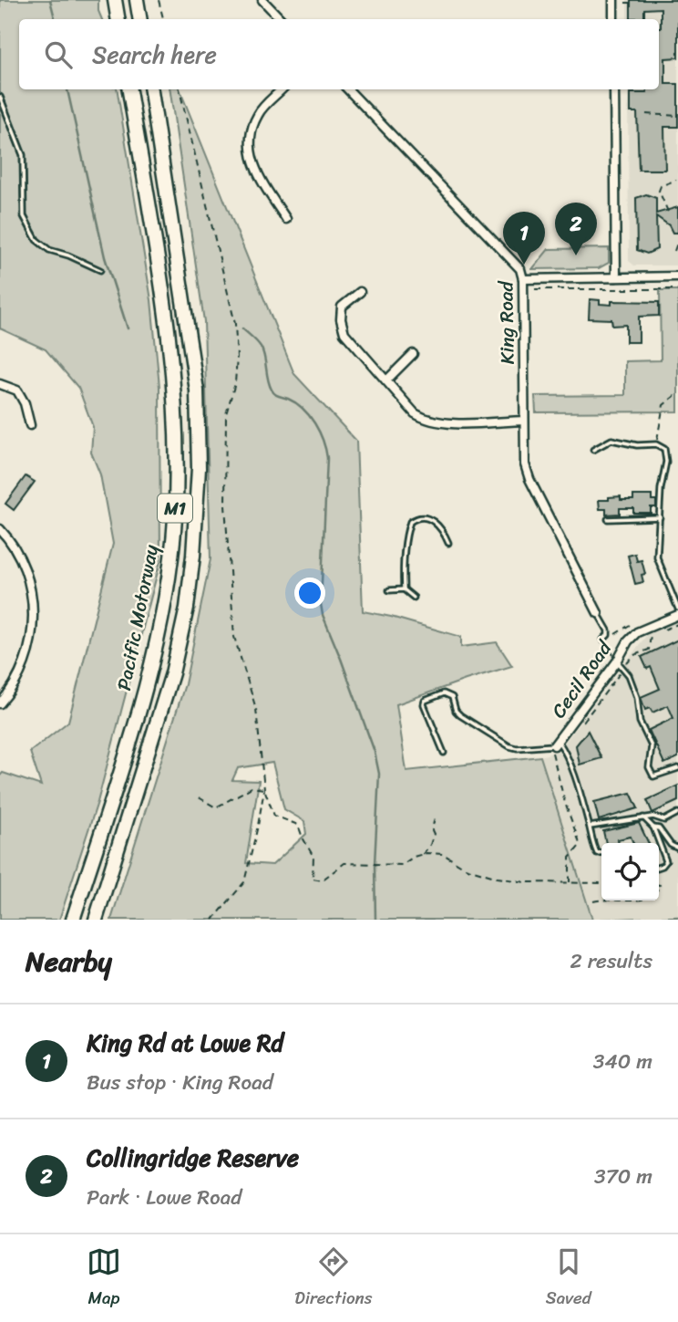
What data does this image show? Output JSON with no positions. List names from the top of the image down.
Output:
{
  "streets": {
    "highway": ["M1", "Pacific Motorway"],
    "street": ["King Road", "Cecil Road"]
  },
  "page": {
    "search": "Search here",
    "pins": ["2", "1"],
    "heading": ["Nearby", "2 results"],
    "list": [
      {
        "mark": "1",
        "name": "King Rd at Lowe Rd",
        "note": "Bus stop · King Road",
        "value": "340 m"
      },
      {
        "mark": "2",
        "name": "Collingridge Reserve",
        "note": "Park · Lowe Road",
        "value": "370 m"
      }
    ],
    "nav": ["Map", "Directions", "Saved"]
  }
}
